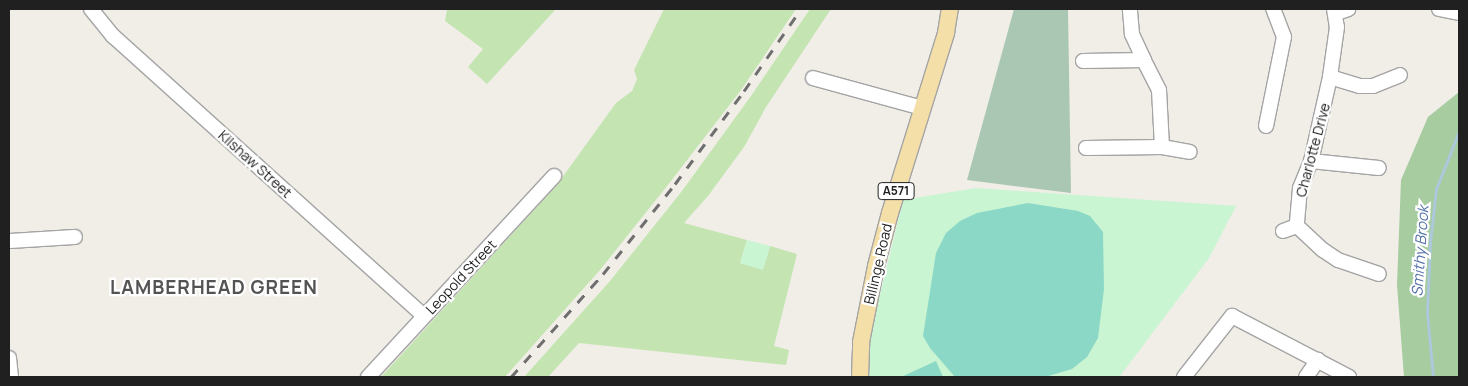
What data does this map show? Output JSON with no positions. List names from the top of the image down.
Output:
{
  "streets": {
    "main road": ["A571", "Billinge Road"],
    "street": ["Charlotte Drive", "Kilshaw Street", "Leopold Street"]
  },
  "crossings": [
    ["Kilshaw Street", "Leopold Street"]
  ],
  "districts": ["LAMBERHEAD GREEN"],
  "water": ["Smithy Brook"]
}
